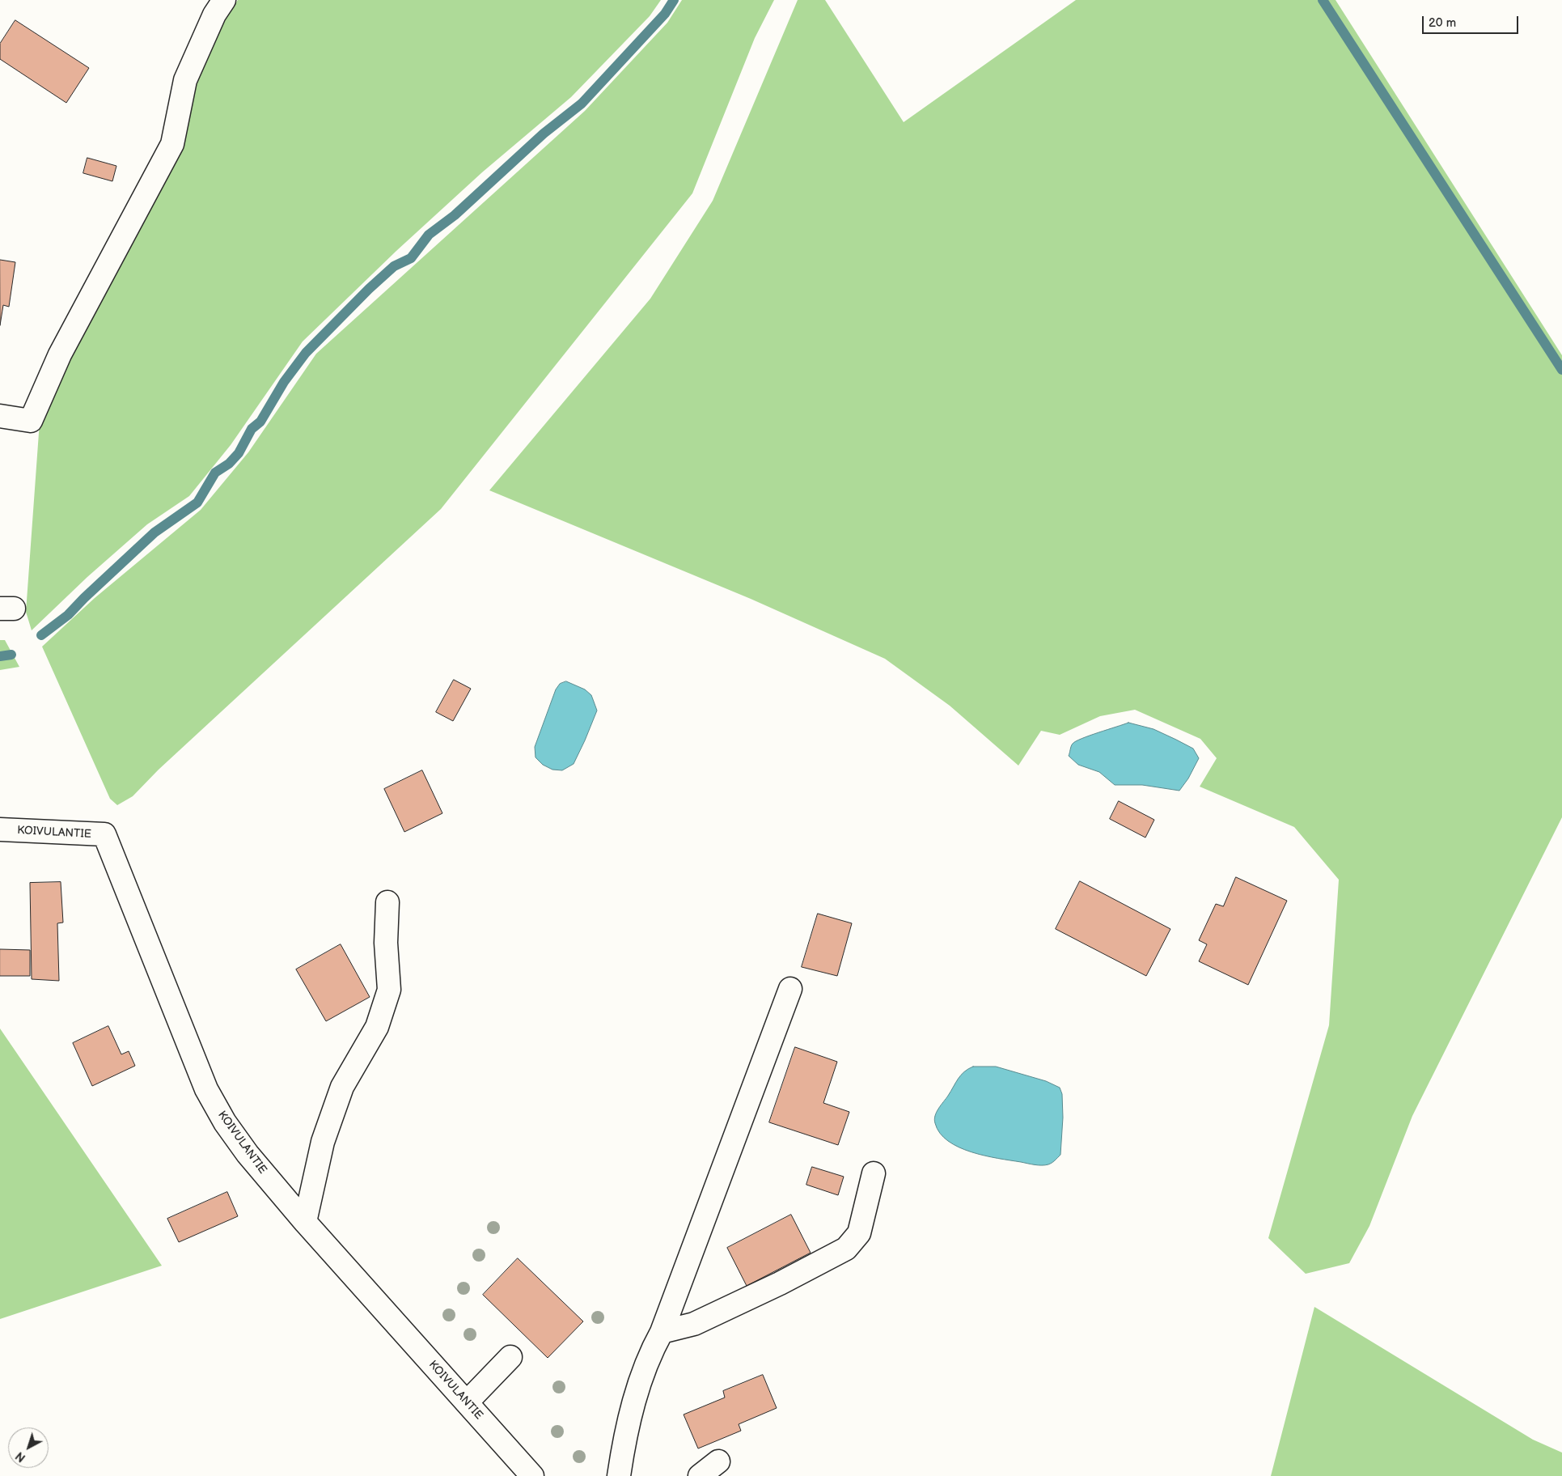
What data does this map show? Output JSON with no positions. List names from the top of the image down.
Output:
{
  "streets": {
    "street": ["KOIVULANTIE"]
  },
  "scale_bar": "20 m",
  "north": "bottom left"
}
